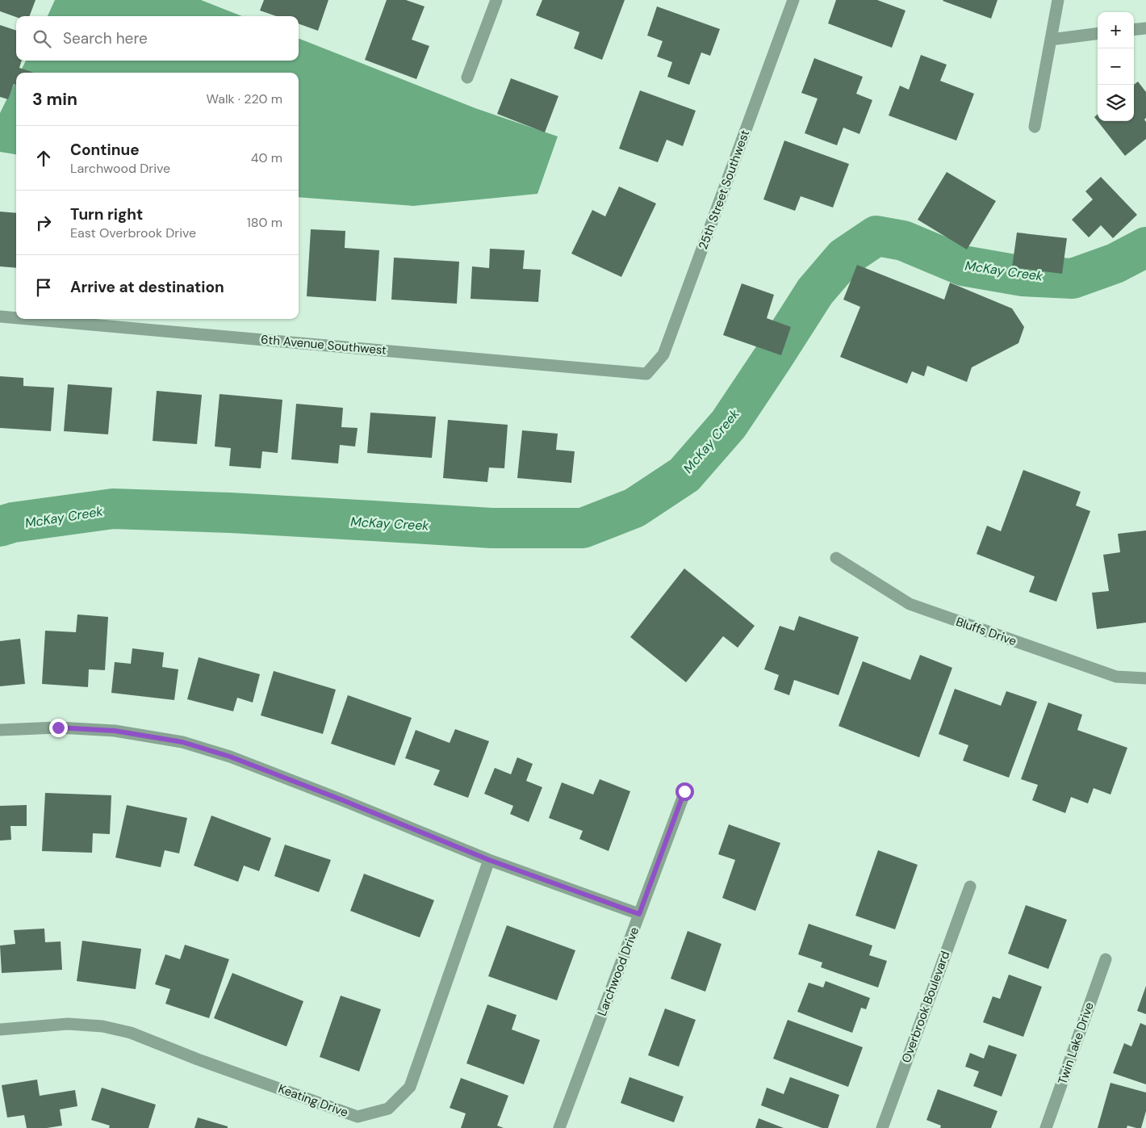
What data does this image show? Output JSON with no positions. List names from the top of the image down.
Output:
{
  "streets": {
    "street": [
      "25th Street Southwest",
      "6th Avenue Southwest",
      "Bluffs Drive",
      "Larchwood Drive",
      "Overbrook Boulevard",
      "Twin Lake Drive",
      "Keating Drive"
    ]
  },
  "crossings": [
    ["25th Street Southwest", "6th Avenue Southwest"]
  ],
  "water": ["McKay Creek"],
  "page": {
    "map_buttons": ["+", "−"],
    "search": "Search here",
    "heading": ["3 min", "Walk · 220 m"],
    "list": [
      ["Continue", "Larchwood Drive", "40 m"],
      ["Turn right", "East Overbrook Drive", "180 m"],
      "Arrive at destination"
    ]
  }
}
